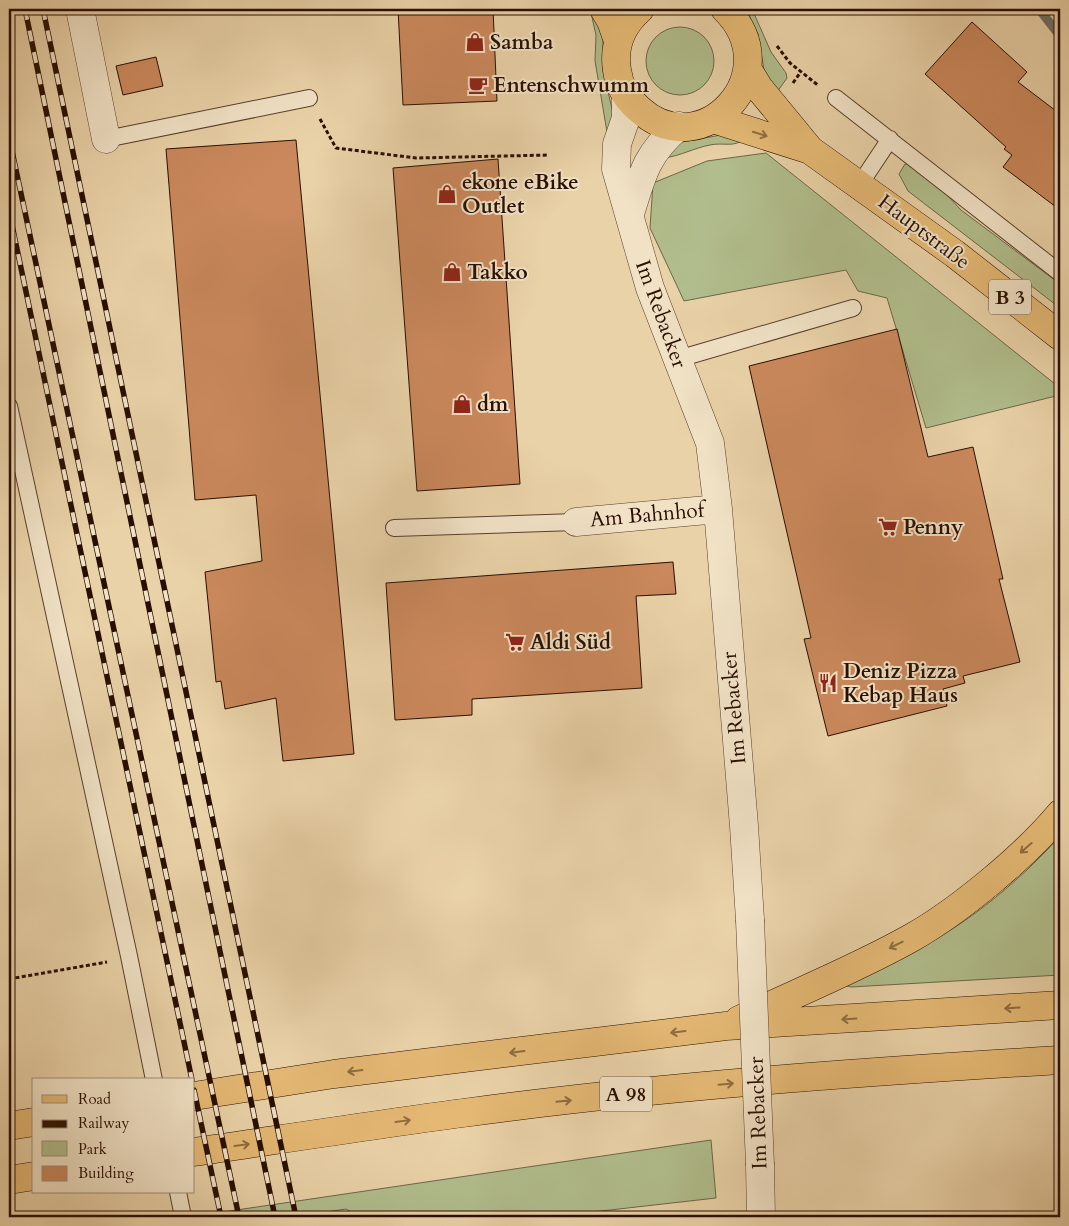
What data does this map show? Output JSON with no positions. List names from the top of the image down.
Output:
{
  "streets": {
    "main road": ["Hauptstraße", "B 3", "A 98"],
    "street": ["Im Rebacker", "Am Bahnhof"]
  },
  "crossings": [
    ["Hauptstraße", "B 3"],
    ["Im Rebacker", "Am Bahnhof"]
  ],
  "places": {
    "shop": [
      "Samba",
      "ekone eBike Outlet",
      "Takko",
      "dm"
    ],
    "cafe": ["Entenschwumm"],
    "supermarket": ["Penny", "Aldi Süd"],
    "restaurant": ["Deniz Pizza Kebap Haus"]
  },
  "legend": [
    "Road",
    "Railway",
    "Park",
    "Building"
  ]
}
